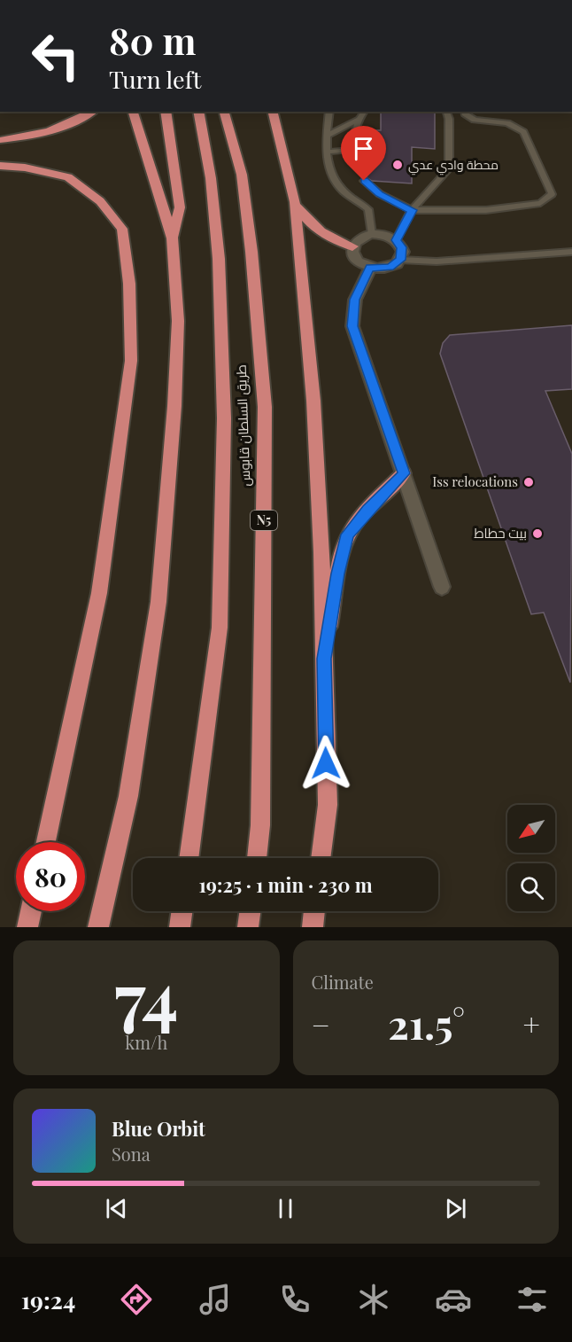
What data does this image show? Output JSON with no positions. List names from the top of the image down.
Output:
{
  "streets": {
    "highway": ["طريق السلطان قابوس", "N5"]
  },
  "places": ["محطة وادي عدي", "Iss relocations", "بيت حطاط"],
  "north": "bottom left",
  "page": {
    "turn": ["80 m", "Turn left"],
    "limit": "80",
    "trip": "19:25 · 1 min · 230 m",
    "tile": [
      ["74", "km/h"],
      "Climate"
    ],
    "heat": ["−", "21.5°", "+"],
    "song": ["Blue Orbit", "Sona"],
    "tabs": "19:24"
  }
}
